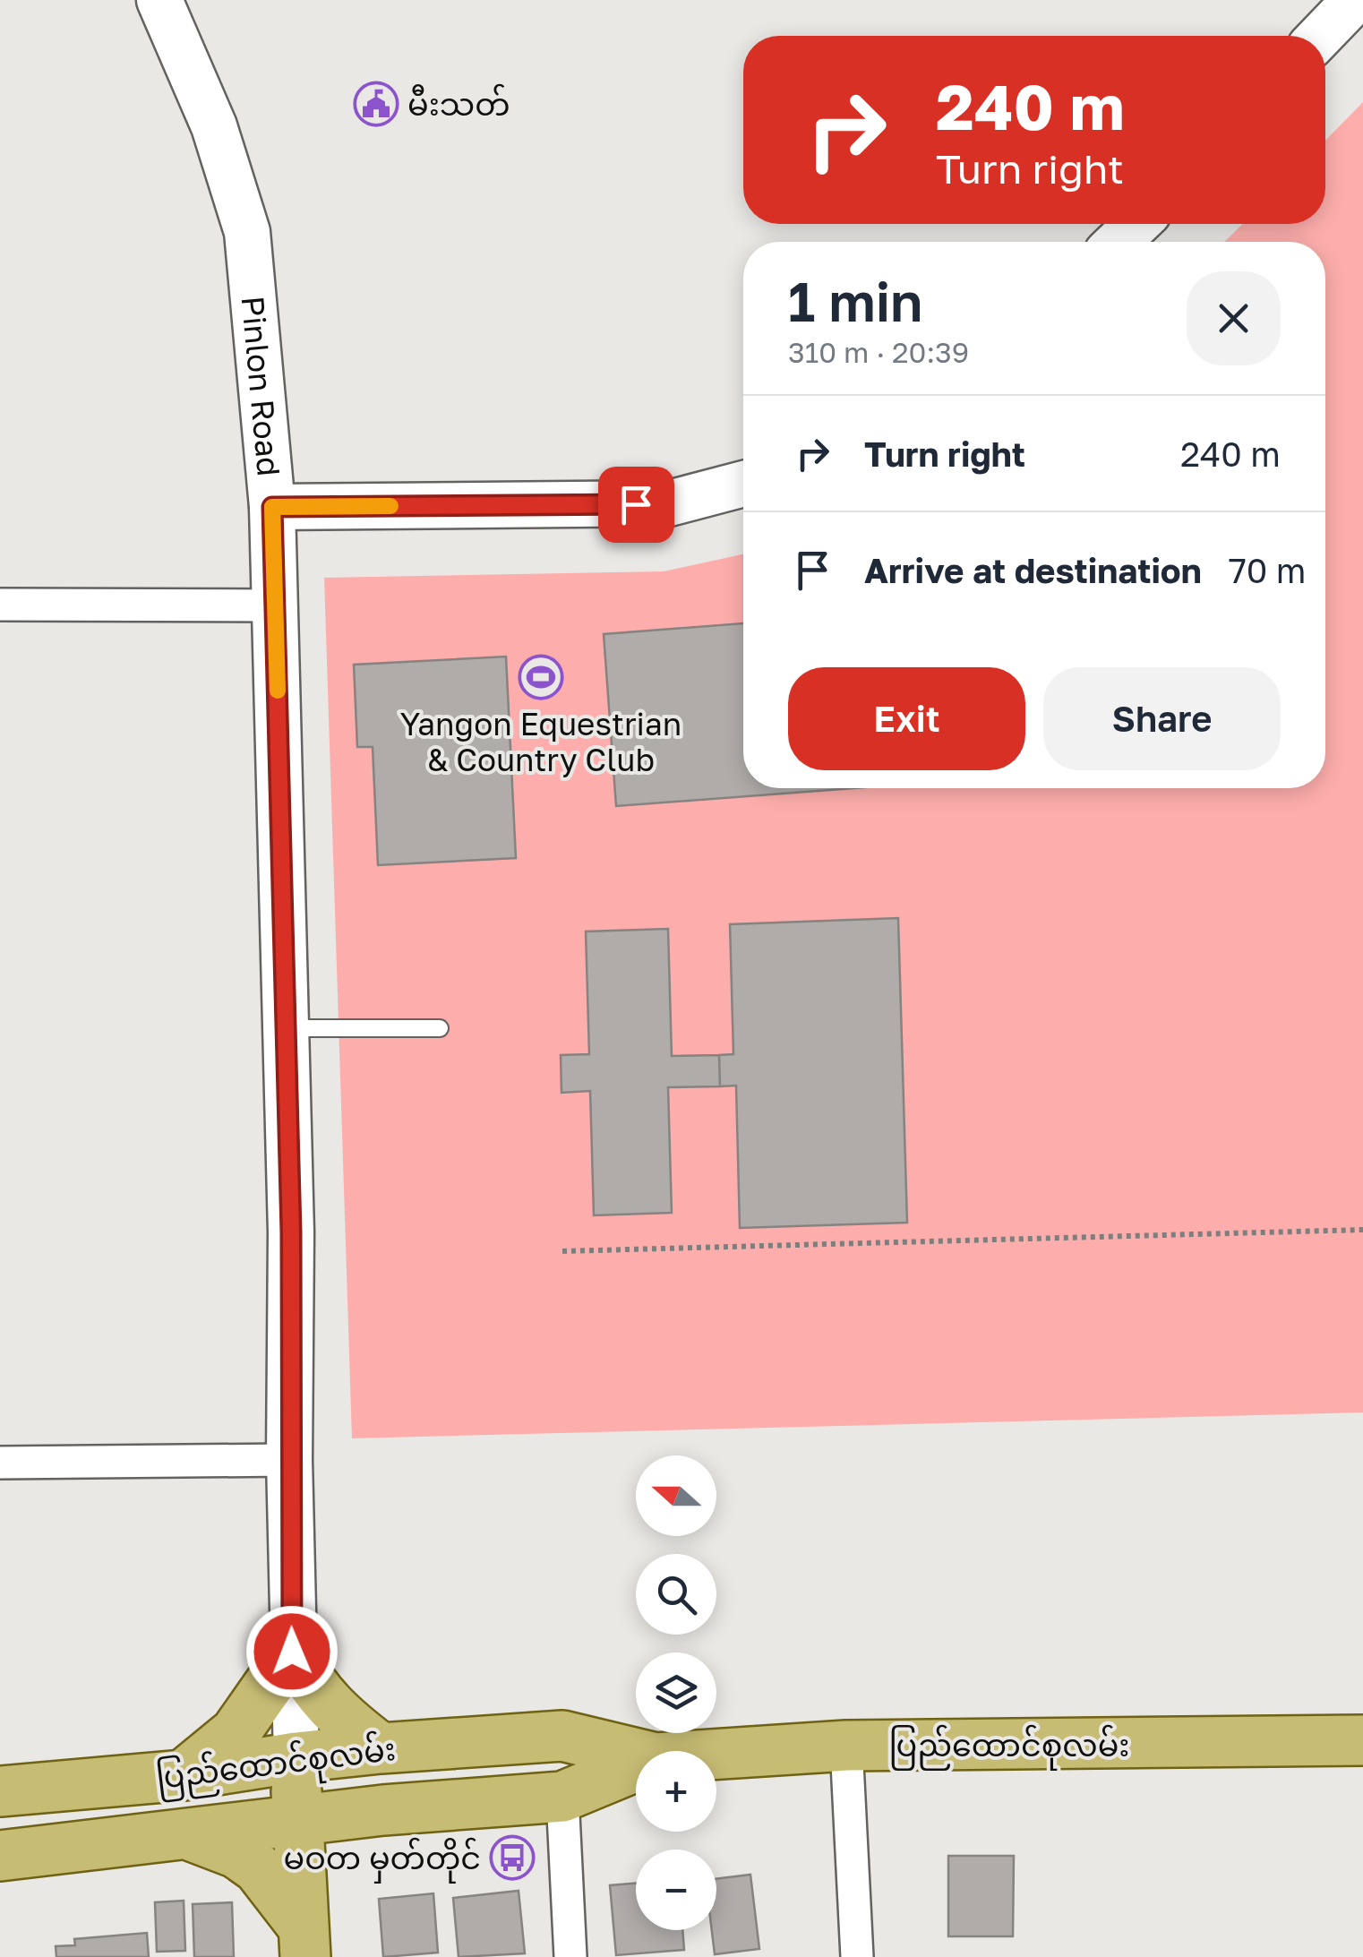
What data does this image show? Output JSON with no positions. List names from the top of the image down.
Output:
{
  "streets": {
    "main road": ["Pinlon Road", "ပြည်ထောင်စုလမ်း"]
  },
  "crossings": [
    ["Pinlon Road", "ပြည်ထောင်စုလမ်း"]
  ],
  "places": {
    "public building": ["မီးသတ်"],
    "sports": ["Yangon Equestrian & Country Club"],
    "bus stop": ["မဝတ မှတ်တိုင်"]
  },
  "north": "left",
  "page": {
    "turn": ["240 m", "Turn right"],
    "heading": ["1 min", "310 m · 20:39"],
    "list": [
      {
        "name": "Turn right",
        "value": "240 m"
      },
      {
        "name": "Arrive at destination",
        "value": "70 m"
      }
    ],
    "buttons": ["Exit", "Share"],
    "map_buttons": ["+", "−"]
  }
}
